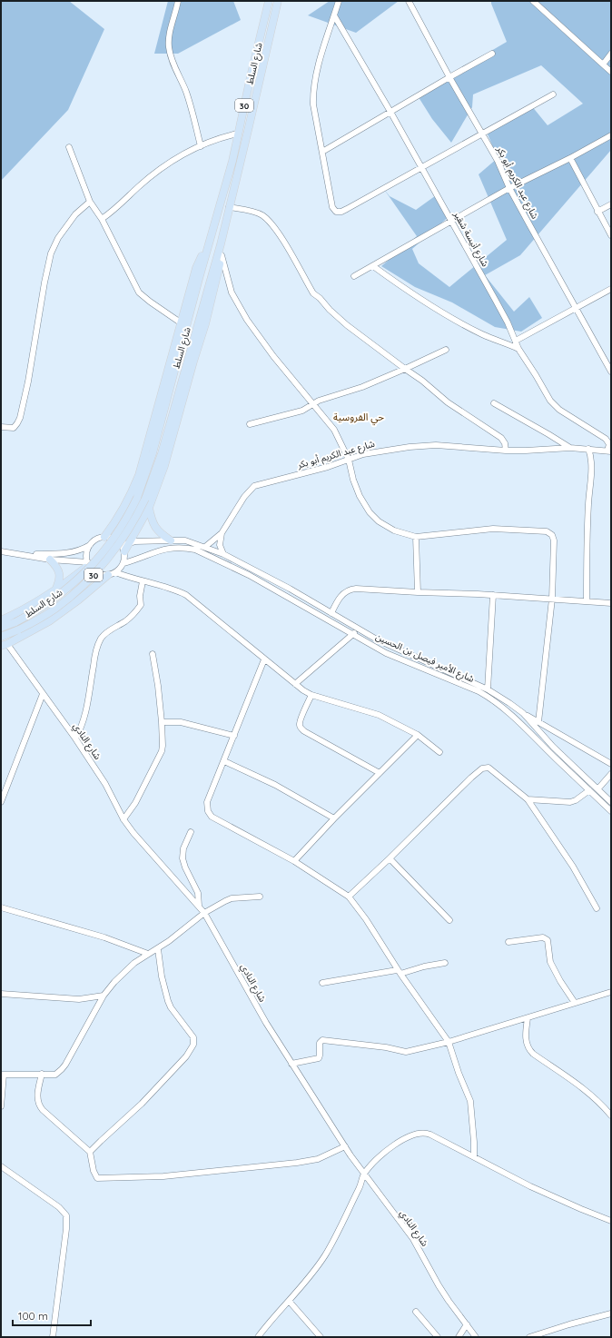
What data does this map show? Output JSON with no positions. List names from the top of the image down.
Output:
{
  "streets": {
    "main road": ["شارع السلط", "30"],
    "street": [
      "شارع عبد الكريم أبو بكر",
      "شارع أنيسة شقير",
      "شارع الأمير فيصل بن الحسين",
      "شارع النادي"
    ]
  },
  "crossings": [
    ["شارع عبد الكريم أبو بكر", "شارع أنيسة شقير"],
    ["شارع عبد الكريم أبو بكر", "شارع الأمير فيصل بن الحسين"]
  ],
  "districts": ["حي الفروسية"],
  "scale_bar": "100 m"
}
